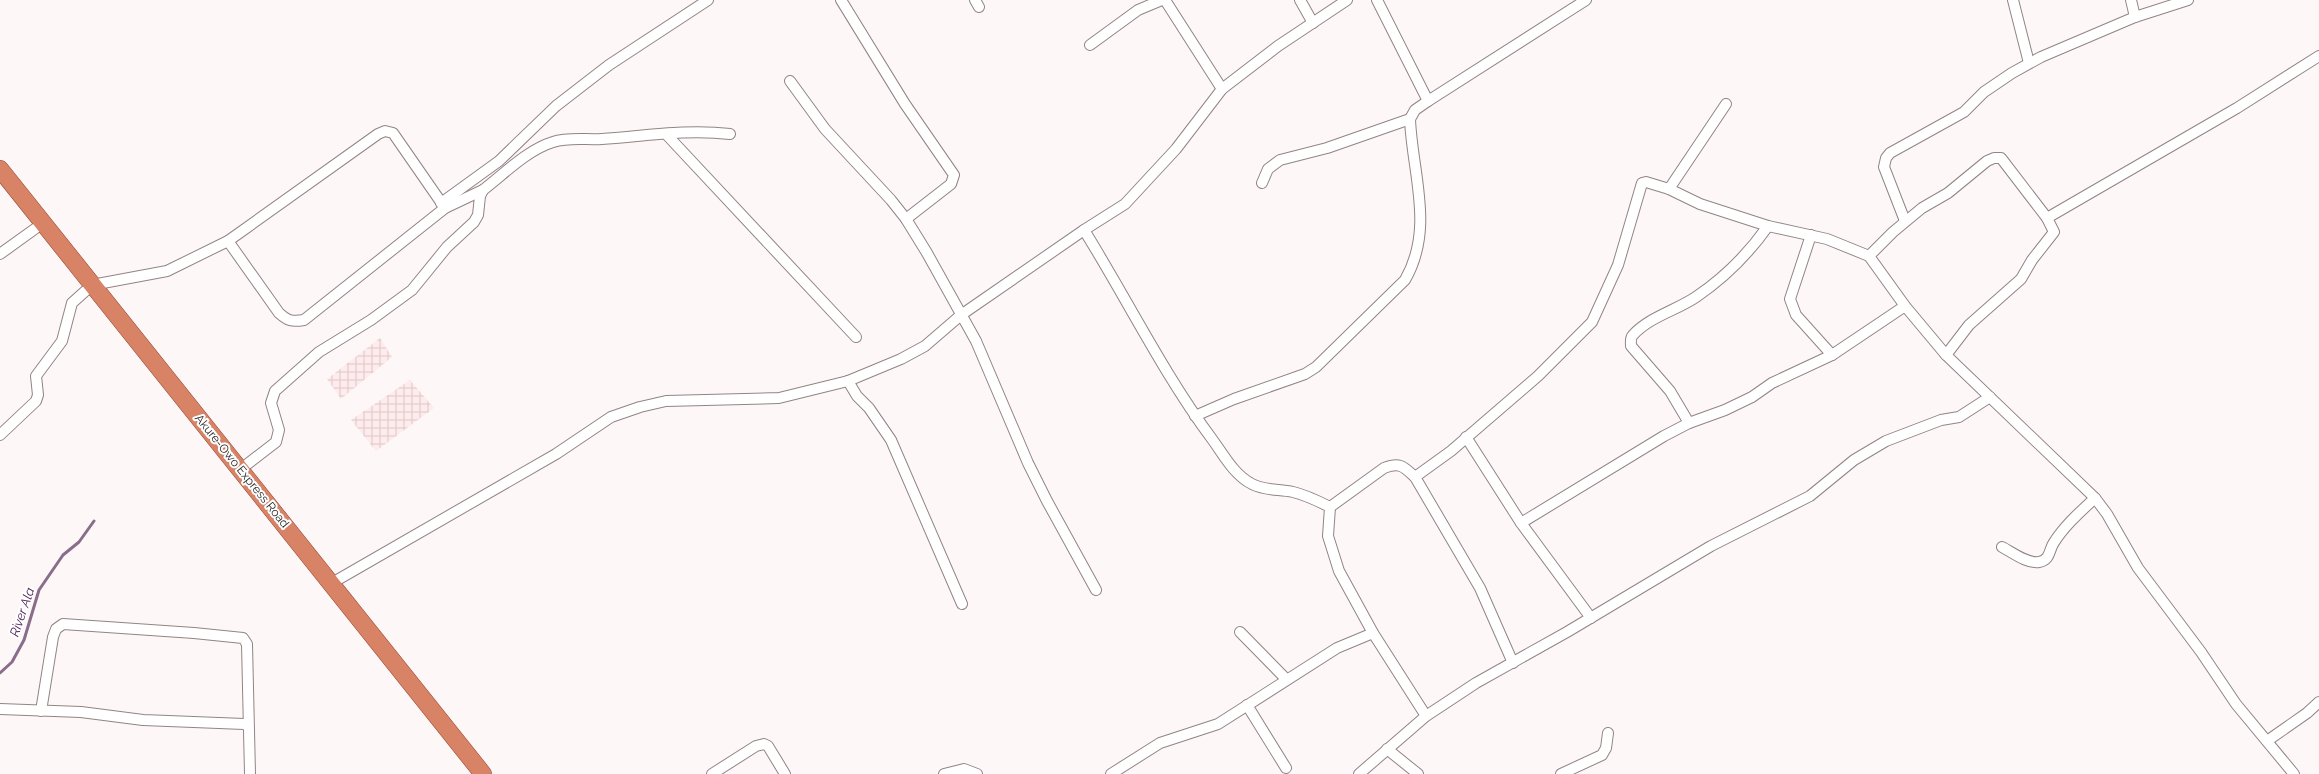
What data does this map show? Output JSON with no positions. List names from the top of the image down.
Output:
{
  "streets": {
    "highway": ["Akure-Owo Express Road"]
  },
  "water": ["River Ala"]
}
